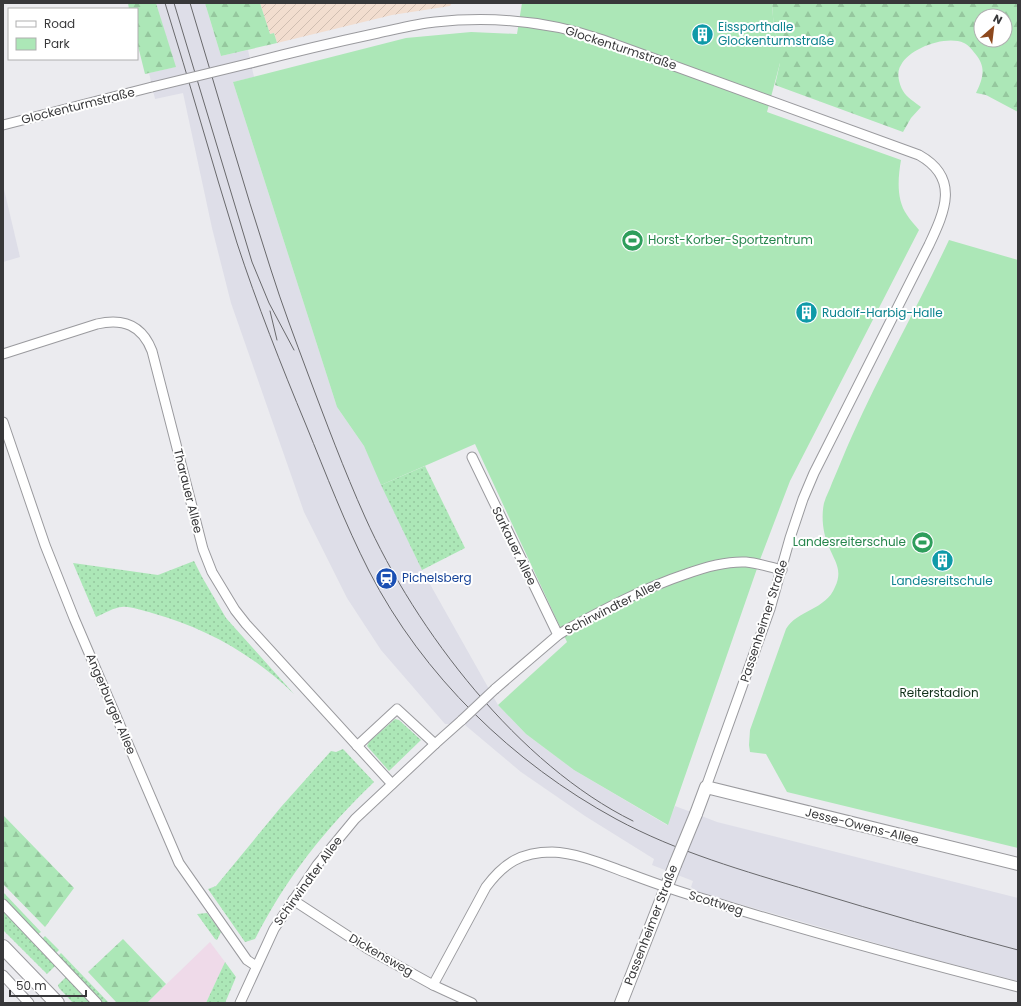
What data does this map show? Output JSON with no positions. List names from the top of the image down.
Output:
{
  "streets": {
    "street": [
      "Glockenturmstraße",
      "Tharauer Allee",
      "Sarkauer Allee",
      "Schirwindter Allee",
      "Passenheimer Straße",
      "Angerburger Allee",
      "Jesse-Owens-Allee",
      "Scottweg",
      "Dickensweg"
    ]
  },
  "crossings": [
    ["Glockenturmstraße", "Passenheimer Straße"],
    ["Tharauer Allee", "Schirwindter Allee"],
    ["Sarkauer Allee", "Schirwindter Allee"],
    ["Schirwindter Allee", "Passenheimer Straße"],
    ["Schirwindter Allee", "Angerburger Allee"],
    ["Schirwindter Allee", "Dickensweg"],
    ["Passenheimer Straße", "Jesse-Owens-Allee"],
    ["Passenheimer Straße", "Scottweg"],
    ["Scottweg", "Dickensweg"]
  ],
  "parks": ["Reiterstadion"],
  "places": {
    "building": ["Eissporthalle Glockenturmstraße", "Rudolf-Harbig-Halle", "Landesreitschule"],
    "sports": ["Horst-Korber-Sportzentrum", "Landesreiterschule"],
    "station": ["Pichelsberg"]
  },
  "legend": ["Road", "Park"],
  "scale_bar": "50 m",
  "north": "top right"
}
